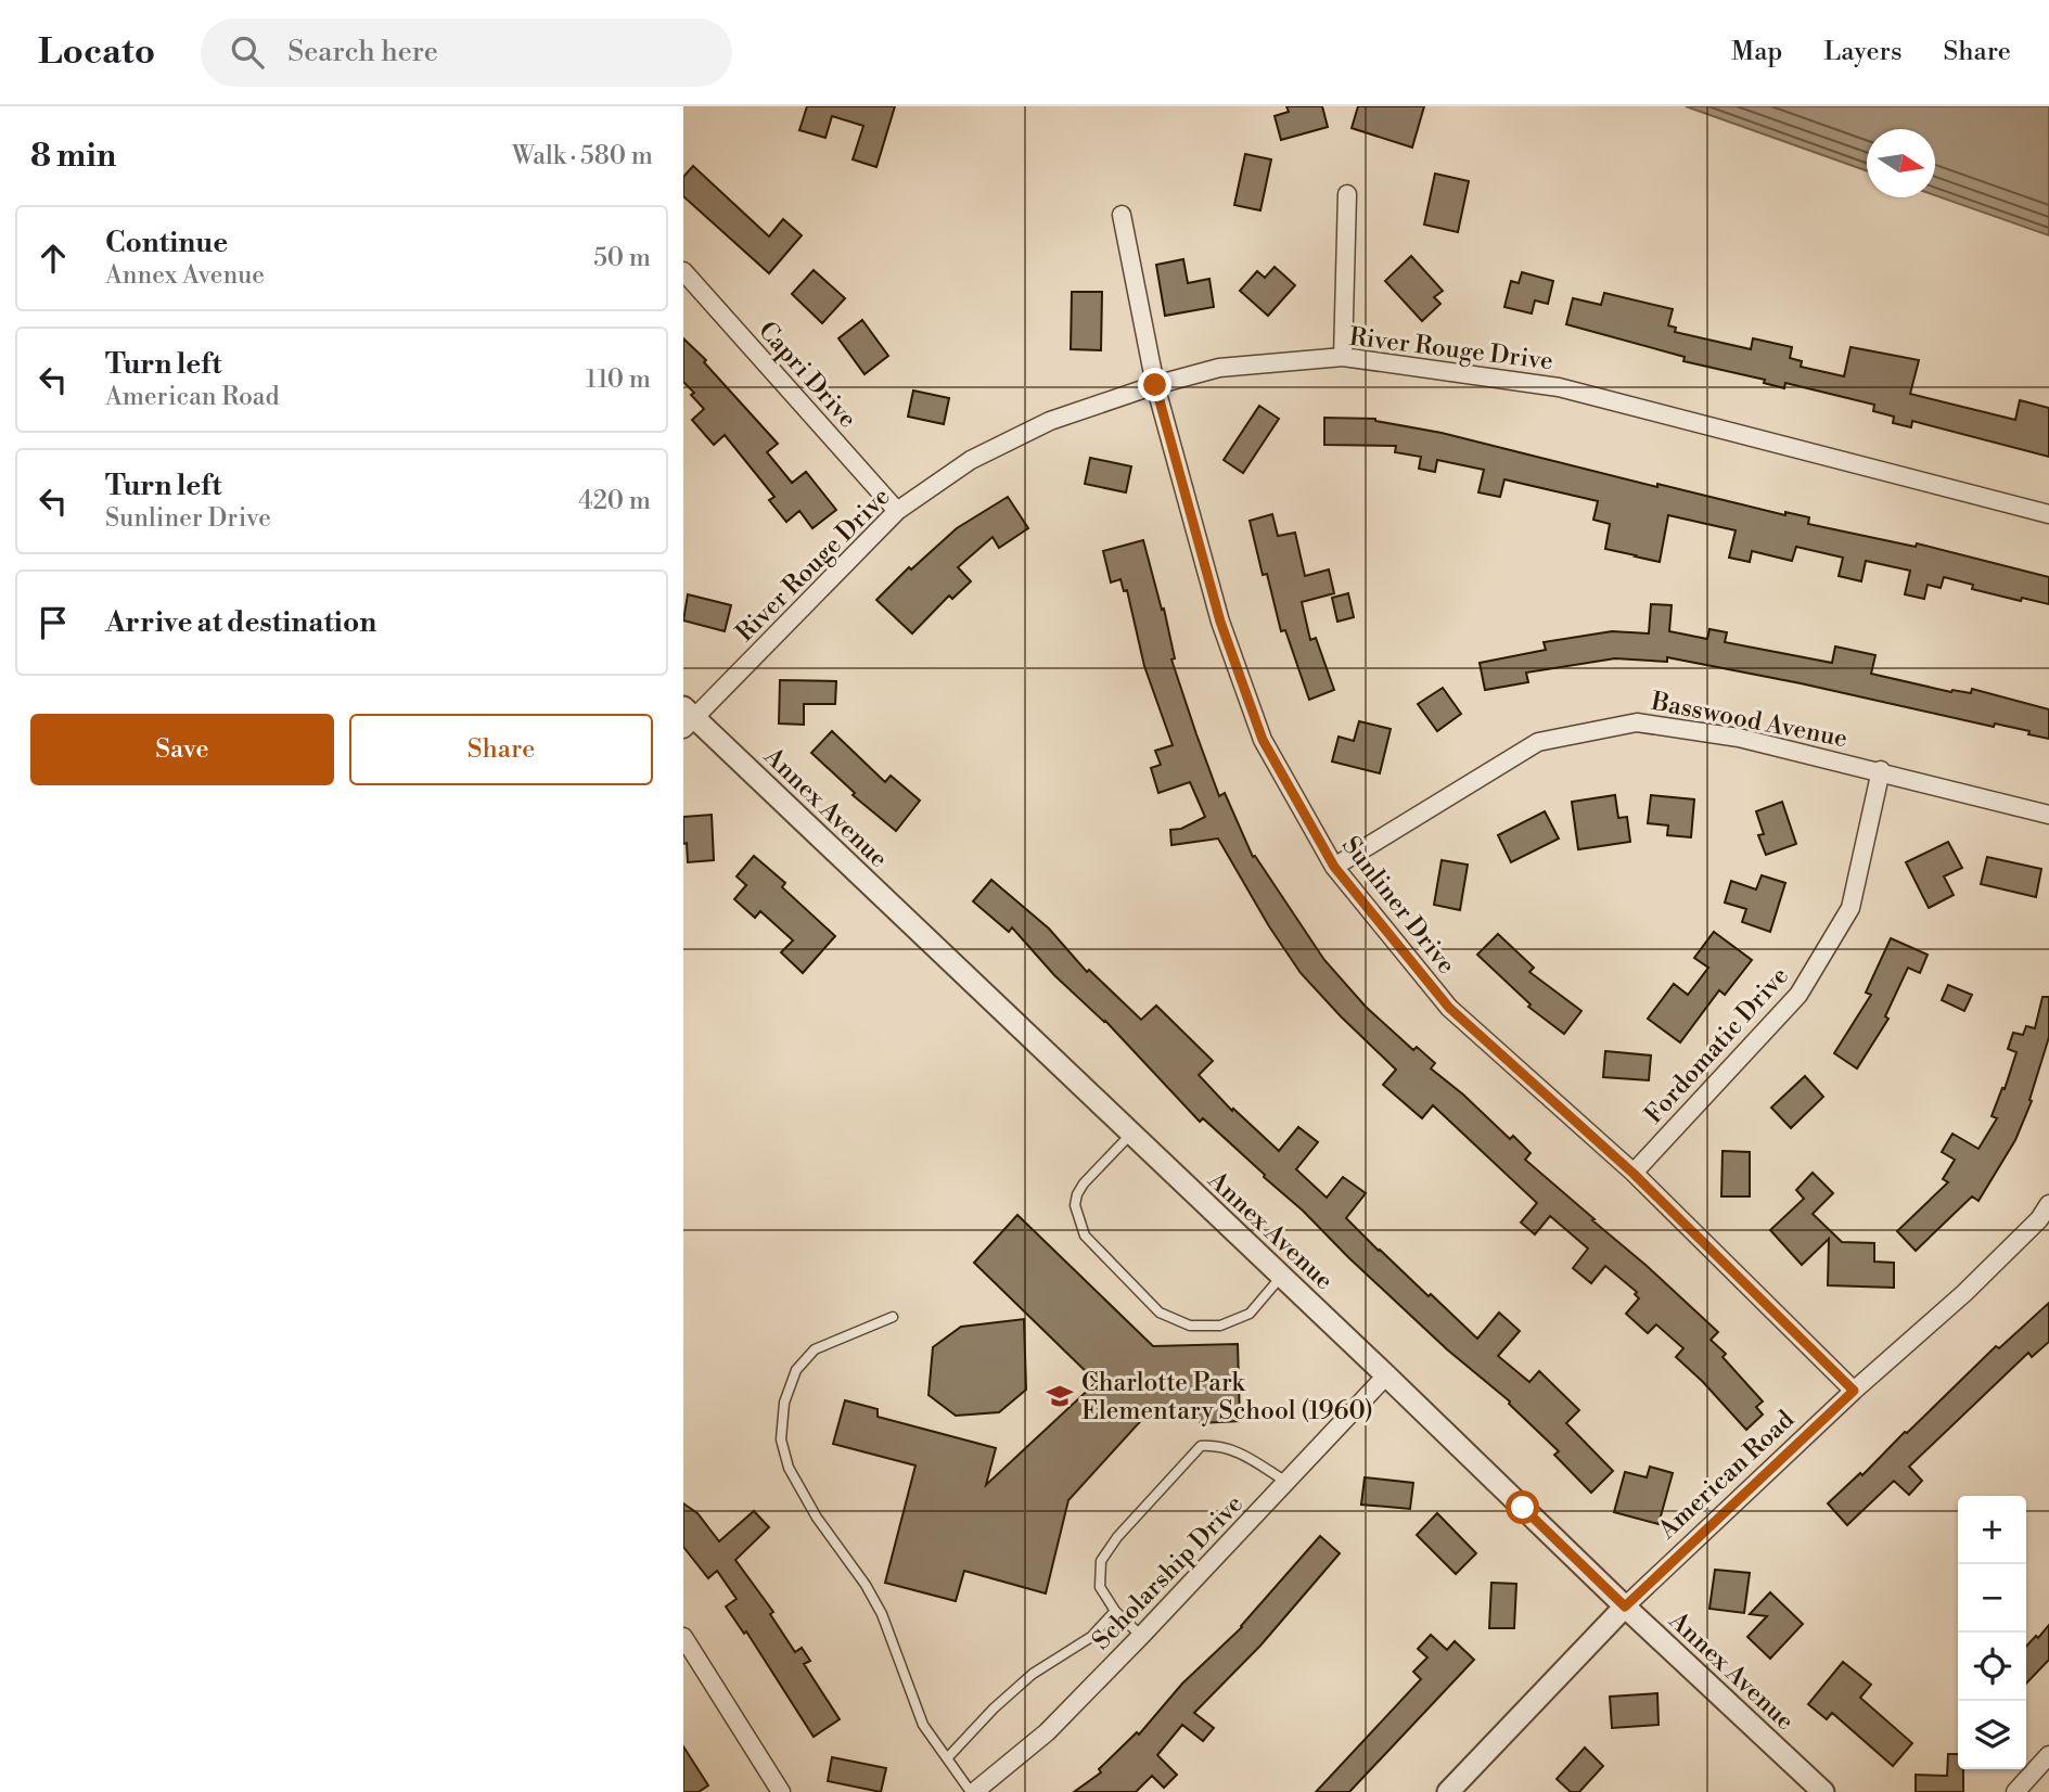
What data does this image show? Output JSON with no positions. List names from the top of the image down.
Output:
{
  "streets": {
    "street": [
      "River Rouge Drive",
      "Capri Drive",
      "Basswood Avenue",
      "Annex Avenue",
      "Sunliner Drive",
      "Fordomatic Drive",
      "American Road",
      "Scholarship Drive"
    ]
  },
  "crossings": [
    ["River Rouge Drive", "Capri Drive"],
    ["River Rouge Drive", "Annex Avenue"],
    ["River Rouge Drive", "Sunliner Drive"],
    ["Basswood Avenue", "Sunliner Drive"],
    ["Basswood Avenue", "Fordomatic Drive"],
    ["Annex Avenue", "American Road"],
    ["Annex Avenue", "Scholarship Drive"],
    ["Sunliner Drive", "Fordomatic Drive"],
    ["Sunliner Drive", "American Road"]
  ],
  "places": {
    "school or university": ["Charlotte Park Elementary School (1960)"]
  },
  "north": "right",
  "page": {
    "header": "Locato",
    "search": "Search here",
    "nav": ["Map", "Layers", "Share"],
    "heading": ["8 min", "Walk · 580 m"],
    "list": [
      ["Continue", "Annex Avenue", "50 m"],
      ["Turn left", "American Road", "110 m"],
      ["Turn left", "Sunliner Drive", "420 m"],
      "Arrive at destination"
    ],
    "buttons": ["Save", "Share"],
    "map_buttons": ["+", "−"]
  }
}
